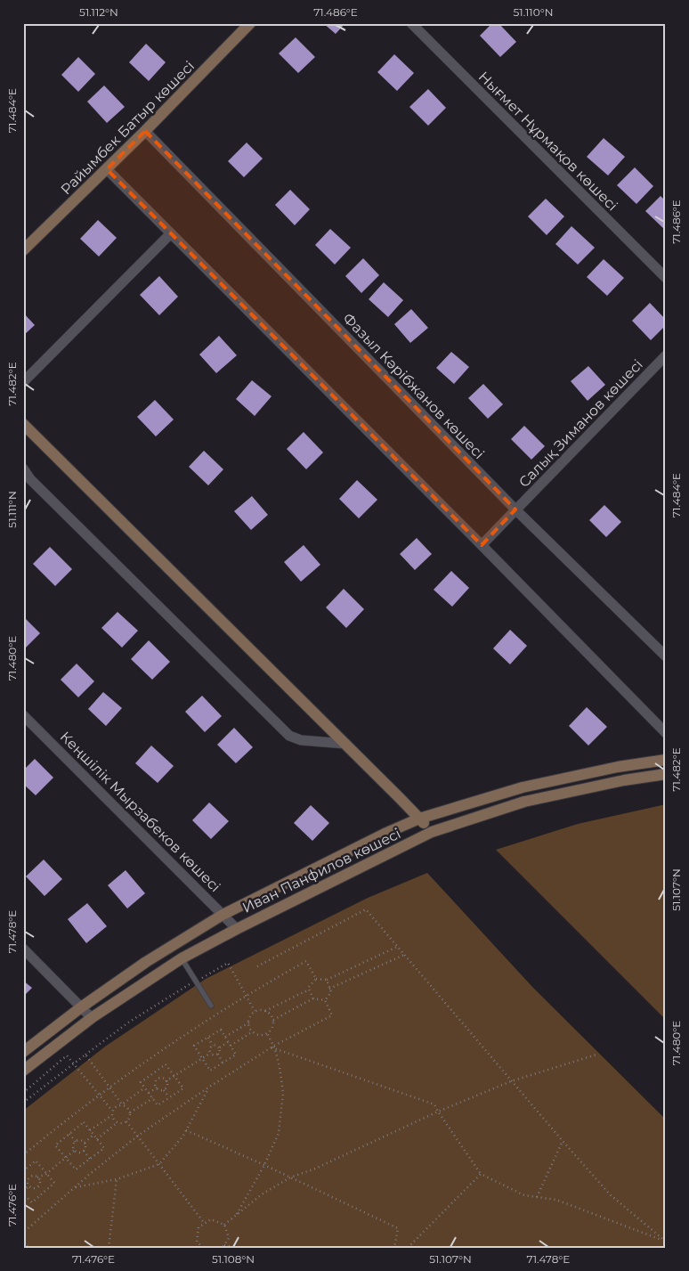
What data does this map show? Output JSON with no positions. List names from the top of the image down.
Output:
{
  "streets": {
    "street": [
      "Райымбек Батыр көшесі",
      "Нығмет Нұрмақов көшесі",
      "Фазыл Кәрібжанов көшесі",
      "Салық Зиманов көшесі",
      "Кеңшілік Мырзабеков көшесі",
      "Иван Панфилов көшесі"
    ]
  },
  "crossings": [
    ["Райымбек Батыр көшесі", "Фазыл Кәрібжанов көшесі"],
    ["Фазыл Кәрібжанов көшесі", "Салық Зиманов көшесі"],
    ["Кеңшілік Мырзабеков көшесі", "Иван Панфилов көшесі"]
  ],
  "coordinates": [
    "51.112°N",
    "71.486°E",
    "51.110°N",
    "71.484°E",
    "71.482°E",
    "51.111°N",
    "71.480°E",
    "51.107°N",
    "71.478°E",
    "71.476°E",
    "51.108°N"
  ]
}
